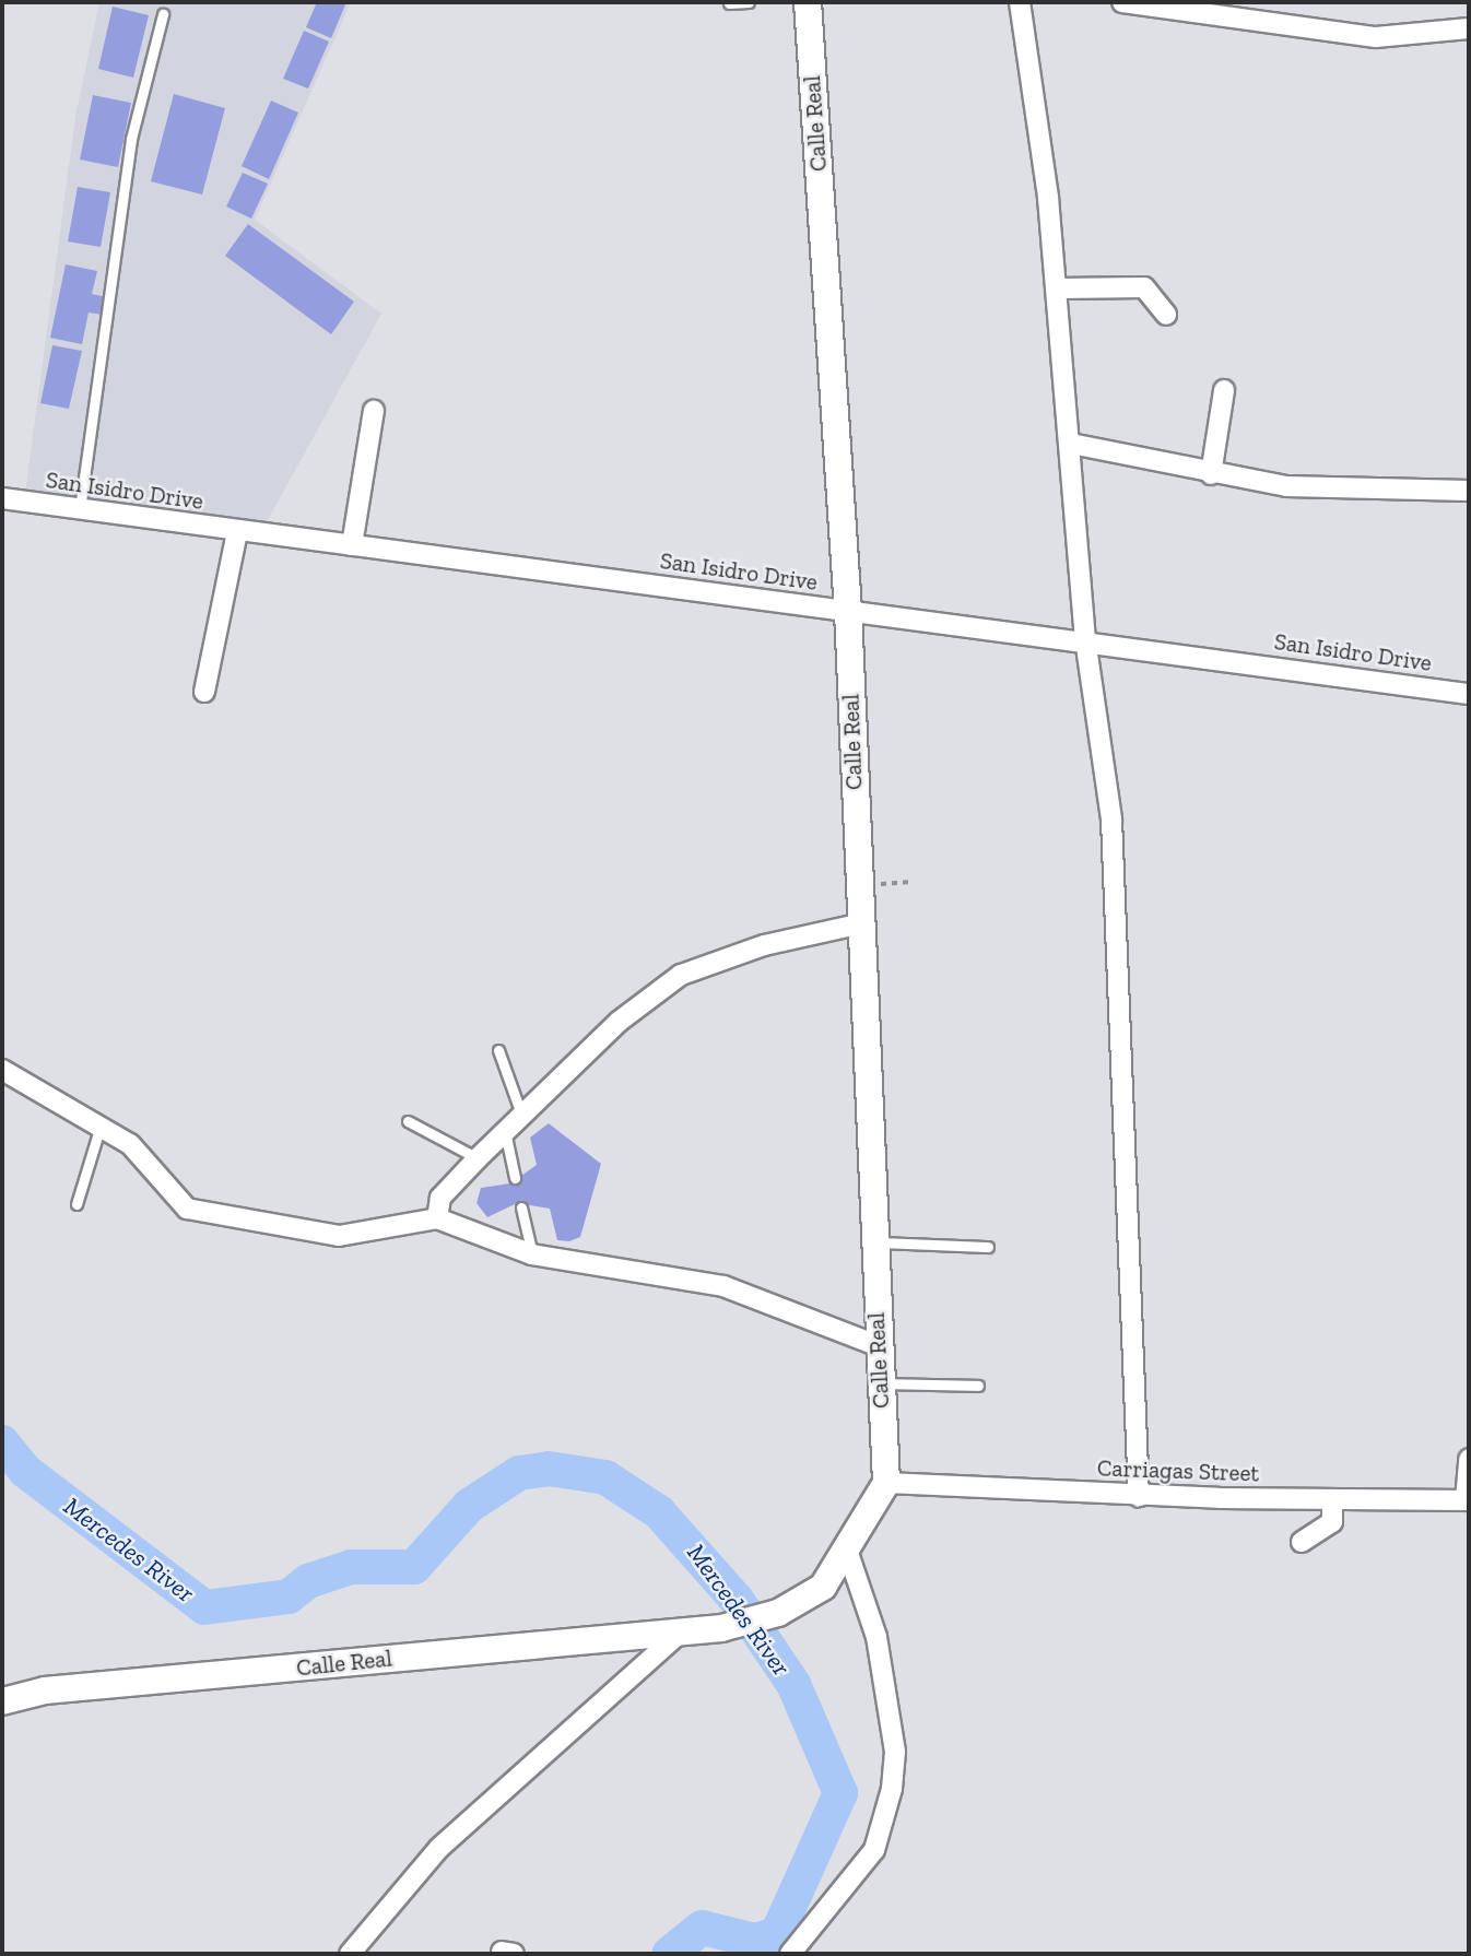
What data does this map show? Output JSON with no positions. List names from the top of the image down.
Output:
{
  "streets": {
    "street": ["Calle Real", "San Isidro Drive", "Carriagas Street"]
  },
  "crossings": [
    ["Calle Real", "San Isidro Drive"],
    ["Calle Real", "Carriagas Street"]
  ],
  "water": ["Mercedes River"]
}
